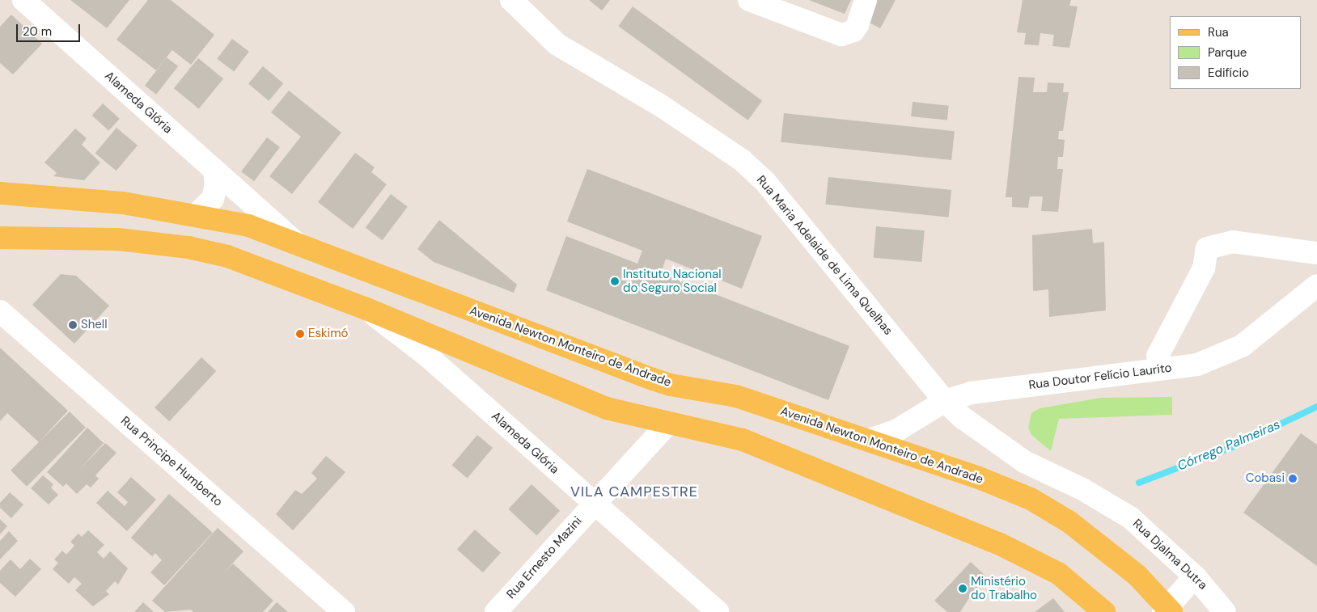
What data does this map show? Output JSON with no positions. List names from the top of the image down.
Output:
{
  "streets": {
    "main road": ["Avenida Newton Monteiro de Andrade"],
    "street": [
      "Alameda Glória",
      "Rua Maria Adelaide de Lima Quelhas",
      "Rua Doutor Felício Laurito",
      "Rua Principe Humberto",
      "Rua Djalma Dutra",
      "Rua Ernesto Mazini"
    ]
  },
  "crossings": [
    ["Alameda Glória", "Avenida Newton Monteiro de Andrade"],
    ["Alameda Glória", "Rua Ernesto Mazini"],
    ["Rua Maria Adelaide de Lima Quelhas", "Rua Doutor Felício Laurito"],
    ["Rua Maria Adelaide de Lima Quelhas", "Rua Djalma Dutra"],
    ["Avenida Newton Monteiro de Andrade", "Rua Doutor Felício Laurito"]
  ],
  "districts": ["VILA CAMPESTRE"],
  "water": ["Córrego Palmeiras"],
  "places": [
    "Instituto Nacional do Seguro Social",
    "Shell",
    "Eskimó",
    "Cobasi",
    "Ministério do Trabalho"
  ],
  "legend": ["Rua", "Parque", "Edifício"],
  "scale_bar": "20 m"
}
